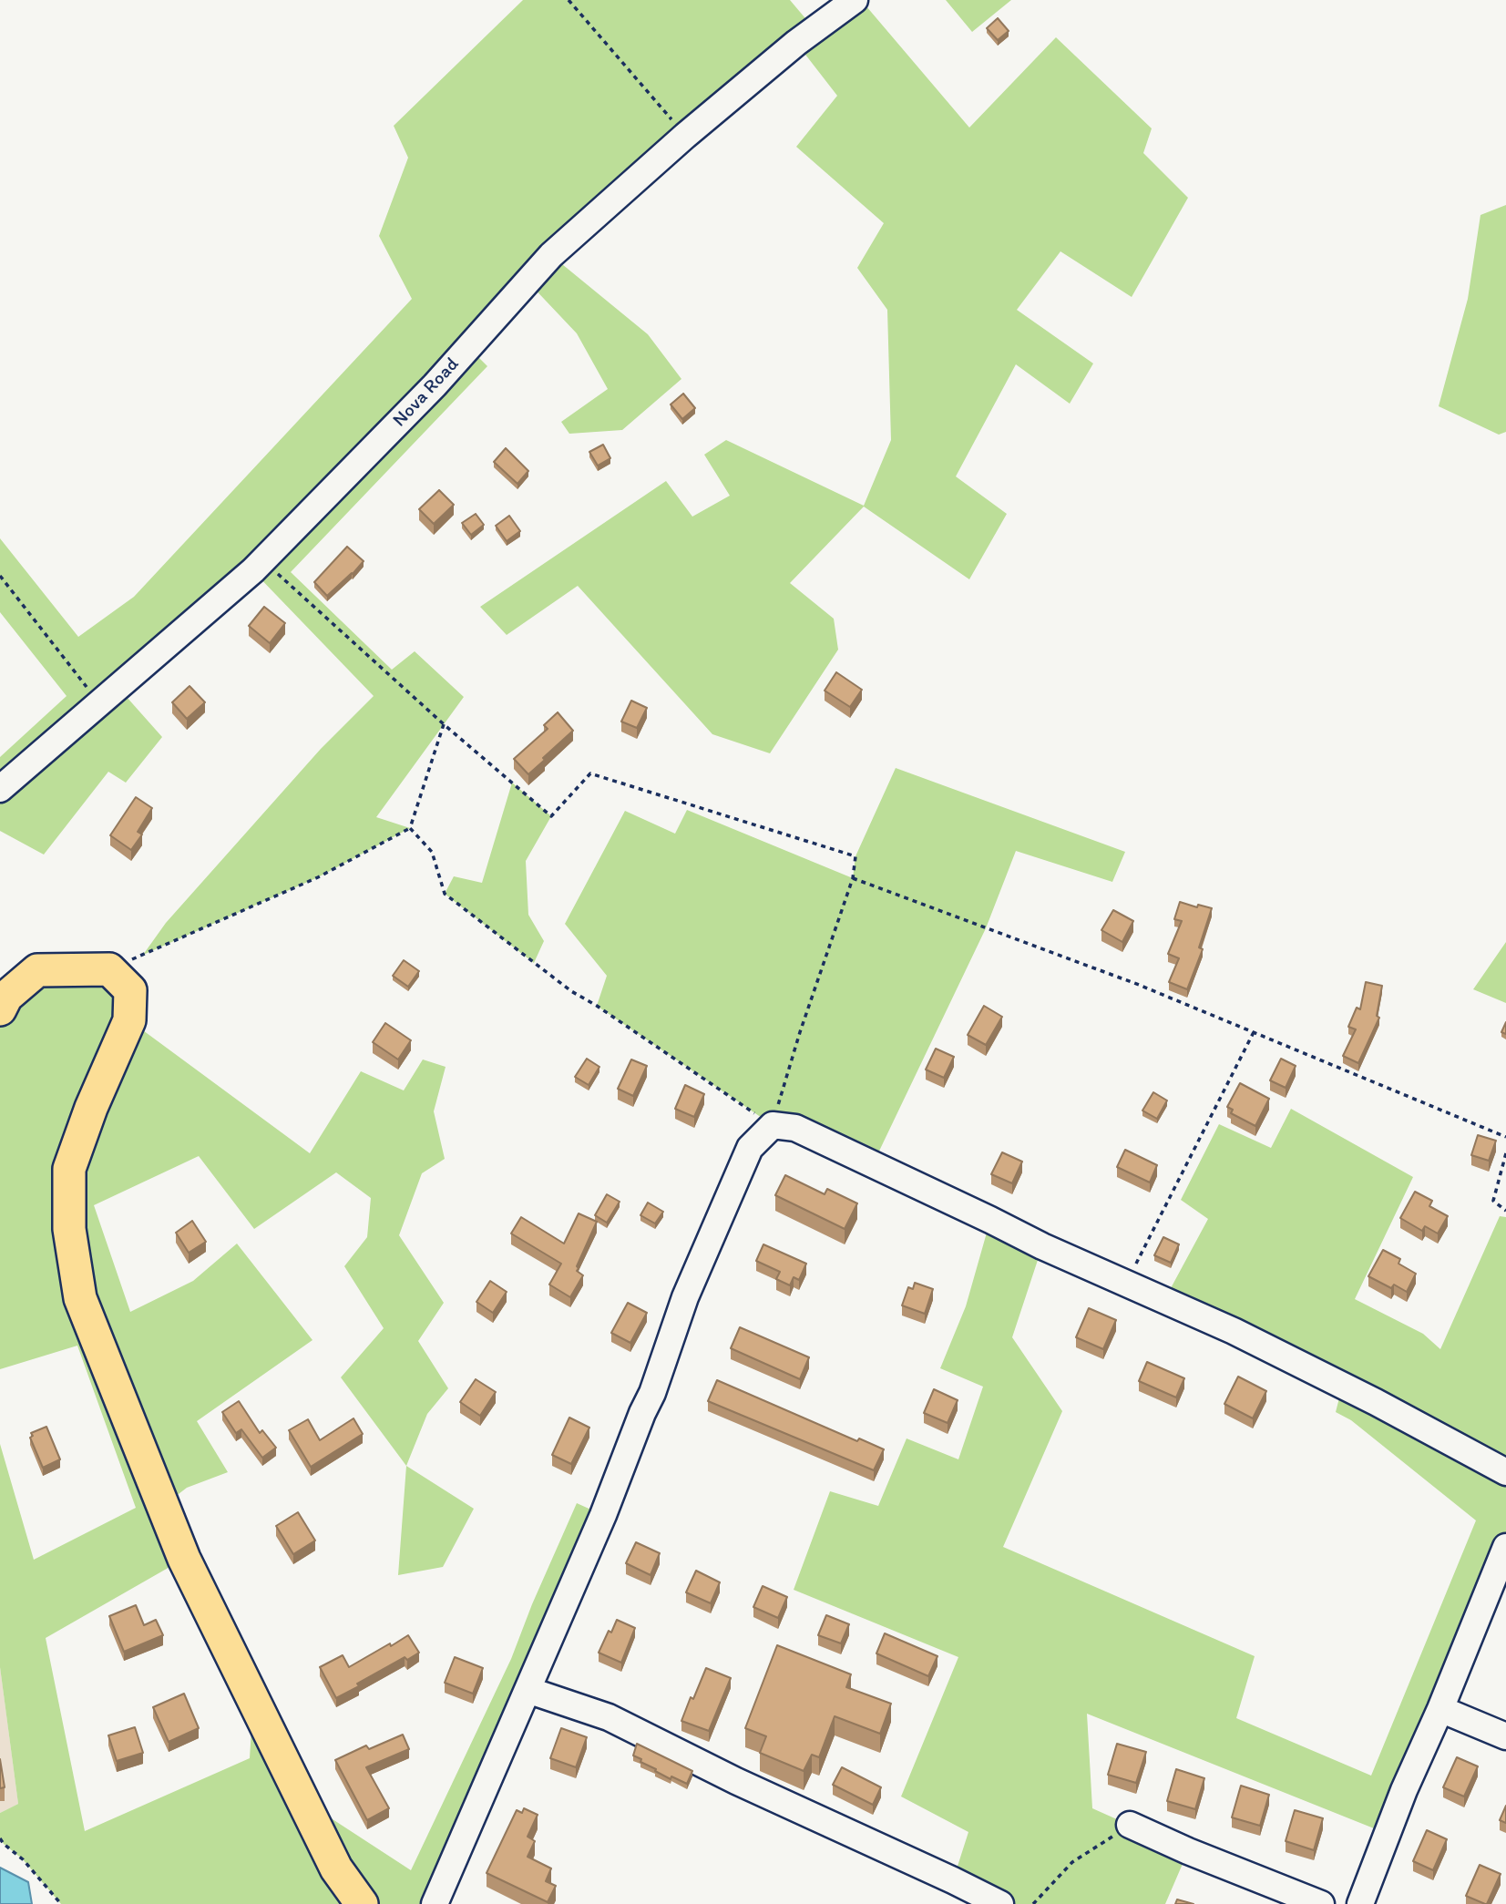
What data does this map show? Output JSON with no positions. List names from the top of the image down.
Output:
{
  "streets": {
    "street": ["Nova Road"]
  }
}
